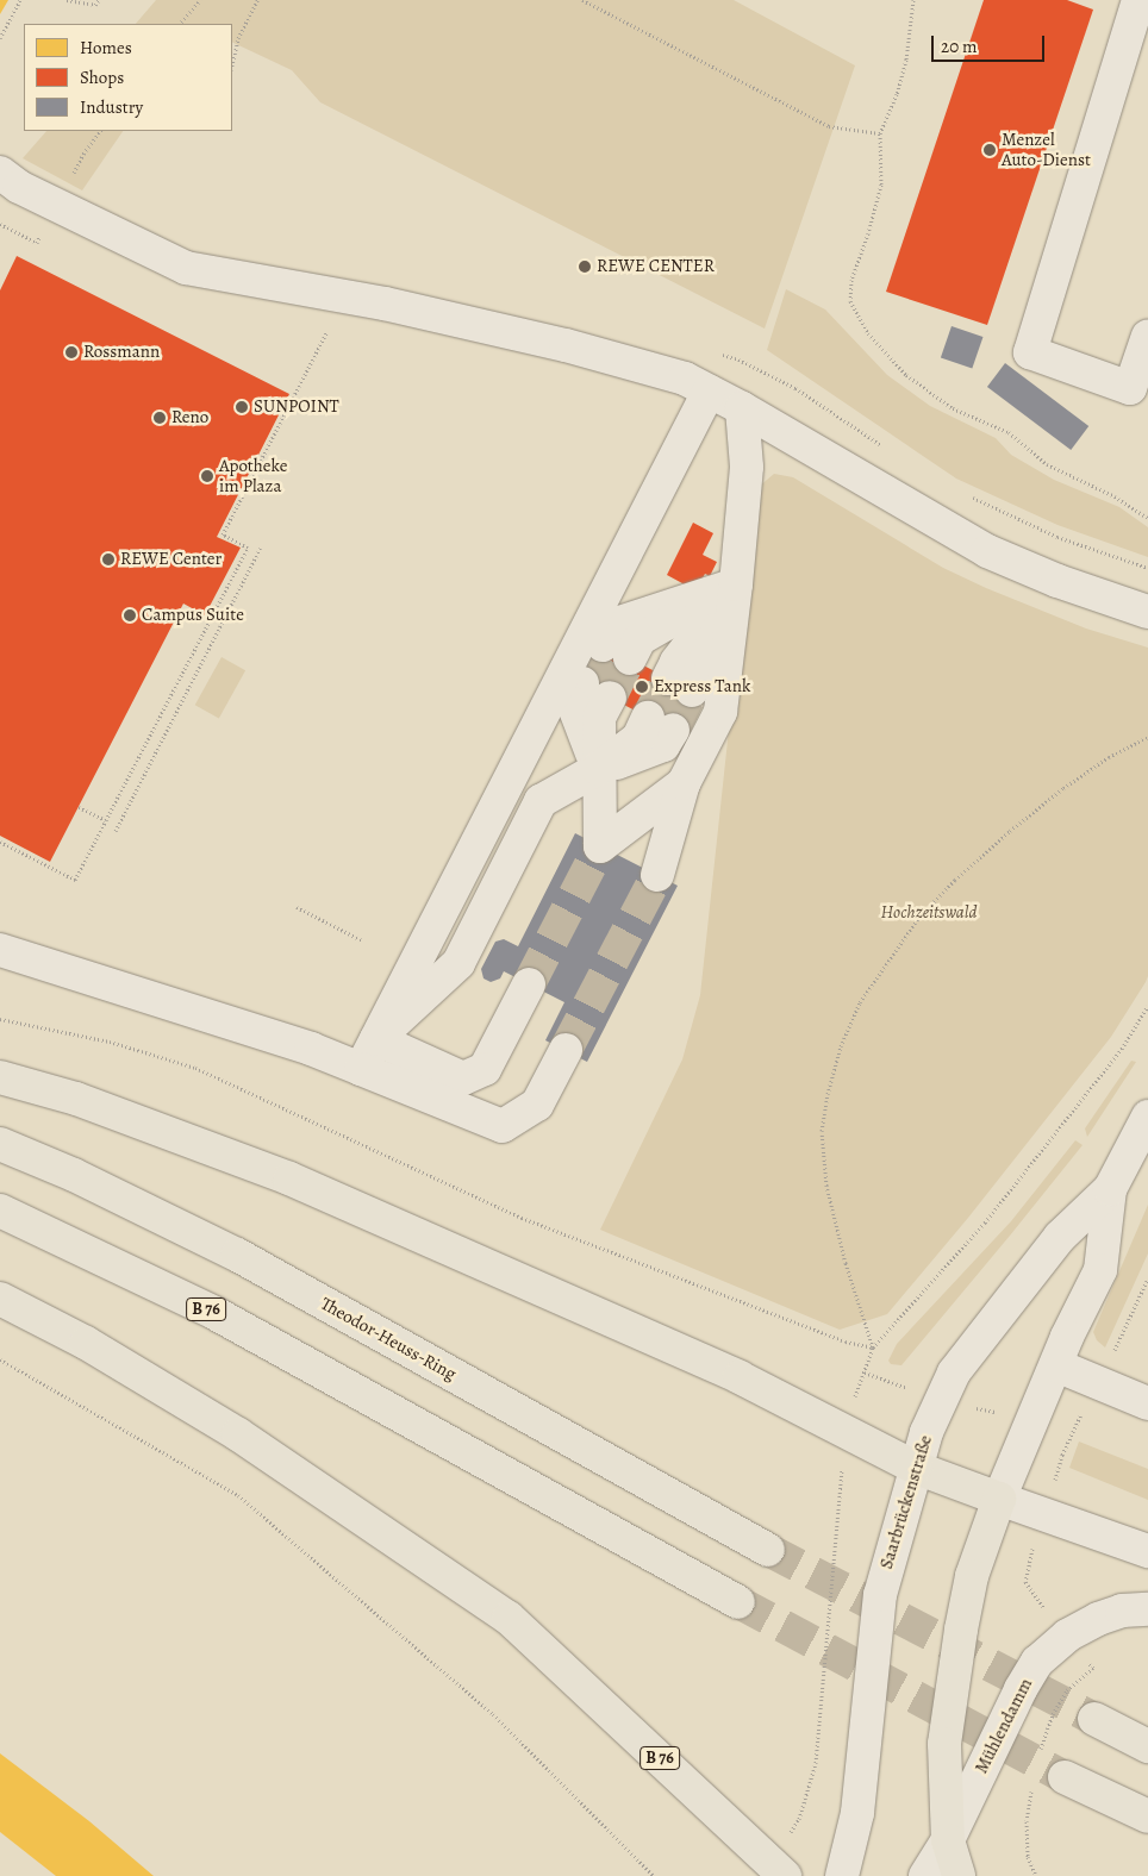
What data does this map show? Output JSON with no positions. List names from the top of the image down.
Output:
{
  "streets": {
    "main road": ["B 76", "Theodor-Heuss-Ring", "Saarbrückenstraße"],
    "street": ["Mühlendamm"]
  },
  "crossings": [
    ["Saarbrückenstraße", "Mühlendamm"]
  ],
  "parks": ["Hochzeitswald"],
  "places": [
    "Menzel Auto-Dienst",
    "REWE CENTER",
    "Rossmann",
    "SUNPOINT",
    "Reno",
    "Apotheke im Plaza",
    "REWE Center",
    "Campus Suite",
    "Express Tank"
  ],
  "legend": ["Homes", "Shops", "Industry"],
  "scale_bar": "20 m"
}
